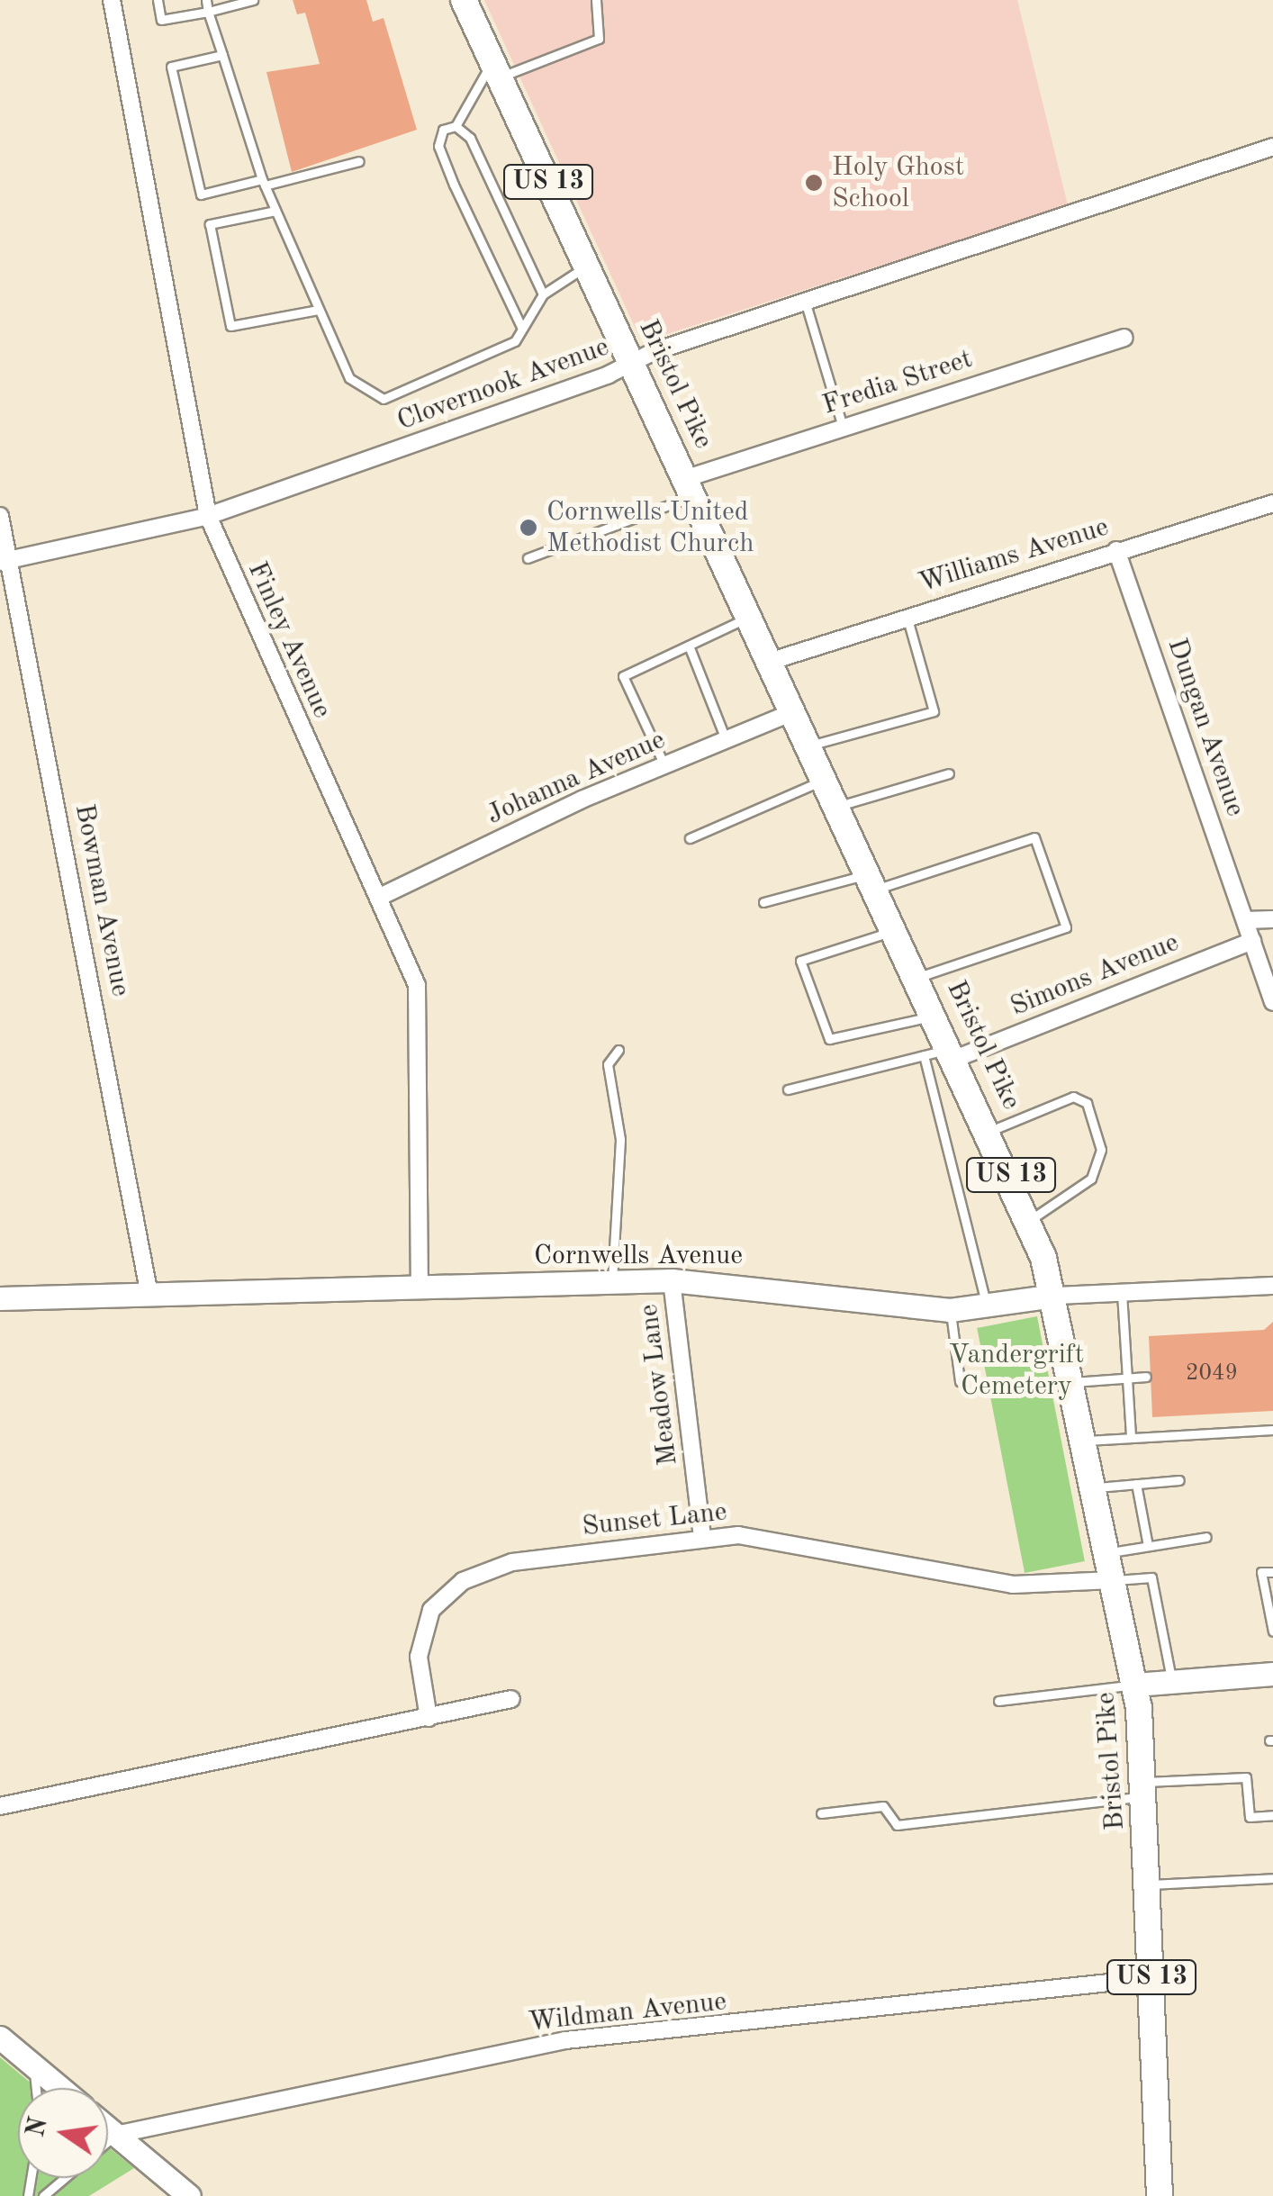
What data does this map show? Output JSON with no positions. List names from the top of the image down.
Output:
{
  "streets": {
    "main road": ["US 13", "Bristol Pike"],
    "street": [
      "Fredia Street",
      "Clovernook Avenue",
      "Williams Avenue",
      "Finley Avenue",
      "Dungan Avenue",
      "Johanna Avenue",
      "Bowman Avenue",
      "Simons Avenue",
      "Cornwells Avenue",
      "Meadow Lane",
      "Sunset Lane",
      "Wildman Avenue"
    ]
  },
  "crossings": [
    ["Fredia Street", "Bristol Pike"],
    ["Clovernook Avenue", "Bristol Pike"],
    ["Clovernook Avenue", "Finley Avenue"],
    ["Clovernook Avenue", "Bowman Avenue"],
    ["Bristol Pike", "Williams Avenue"],
    ["Bristol Pike", "Johanna Avenue"],
    ["Bristol Pike", "Simons Avenue"],
    ["Bristol Pike", "Cornwells Avenue"],
    ["Bristol Pike", "Sunset Lane"],
    ["Bristol Pike", "Wildman Avenue"],
    ["Williams Avenue", "Dungan Avenue"],
    ["Finley Avenue", "Johanna Avenue"],
    ["Finley Avenue", "Cornwells Avenue"],
    ["Dungan Avenue", "Simons Avenue"],
    ["Bowman Avenue", "Cornwells Avenue"],
    ["Cornwells Avenue", "Meadow Lane"],
    ["Meadow Lane", "Sunset Lane"]
  ],
  "parks": ["Vandergrift Cemetery"],
  "places": ["Holy Ghost School", "Cornwells United Methodist Church"],
  "house_numbers": ["2049"],
  "north": "left"
}
